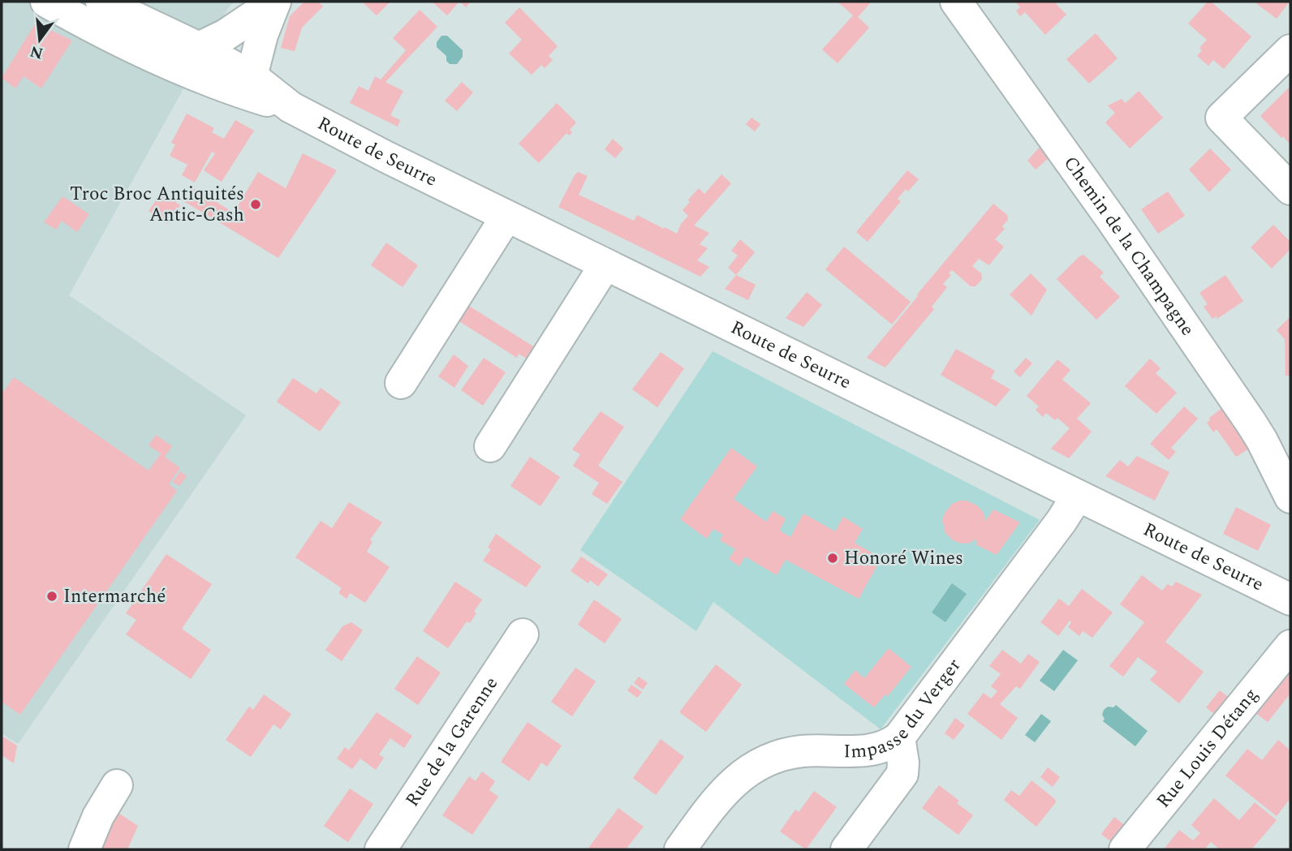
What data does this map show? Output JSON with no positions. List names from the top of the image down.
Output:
{
  "streets": {
    "street": [
      "Route de Seurre",
      "Chemin de la Champagne",
      "Impasse du Verger",
      "Rue de la Garenne",
      "Rue Louis Détang"
    ]
  },
  "crossings": [
    ["Route de Seurre", "Impasse du Verger"]
  ],
  "places": ["Troc Broc Antiquités Antic-Cash", "Honoré Wines", "Intermarché"],
  "north": "bottom"
}
